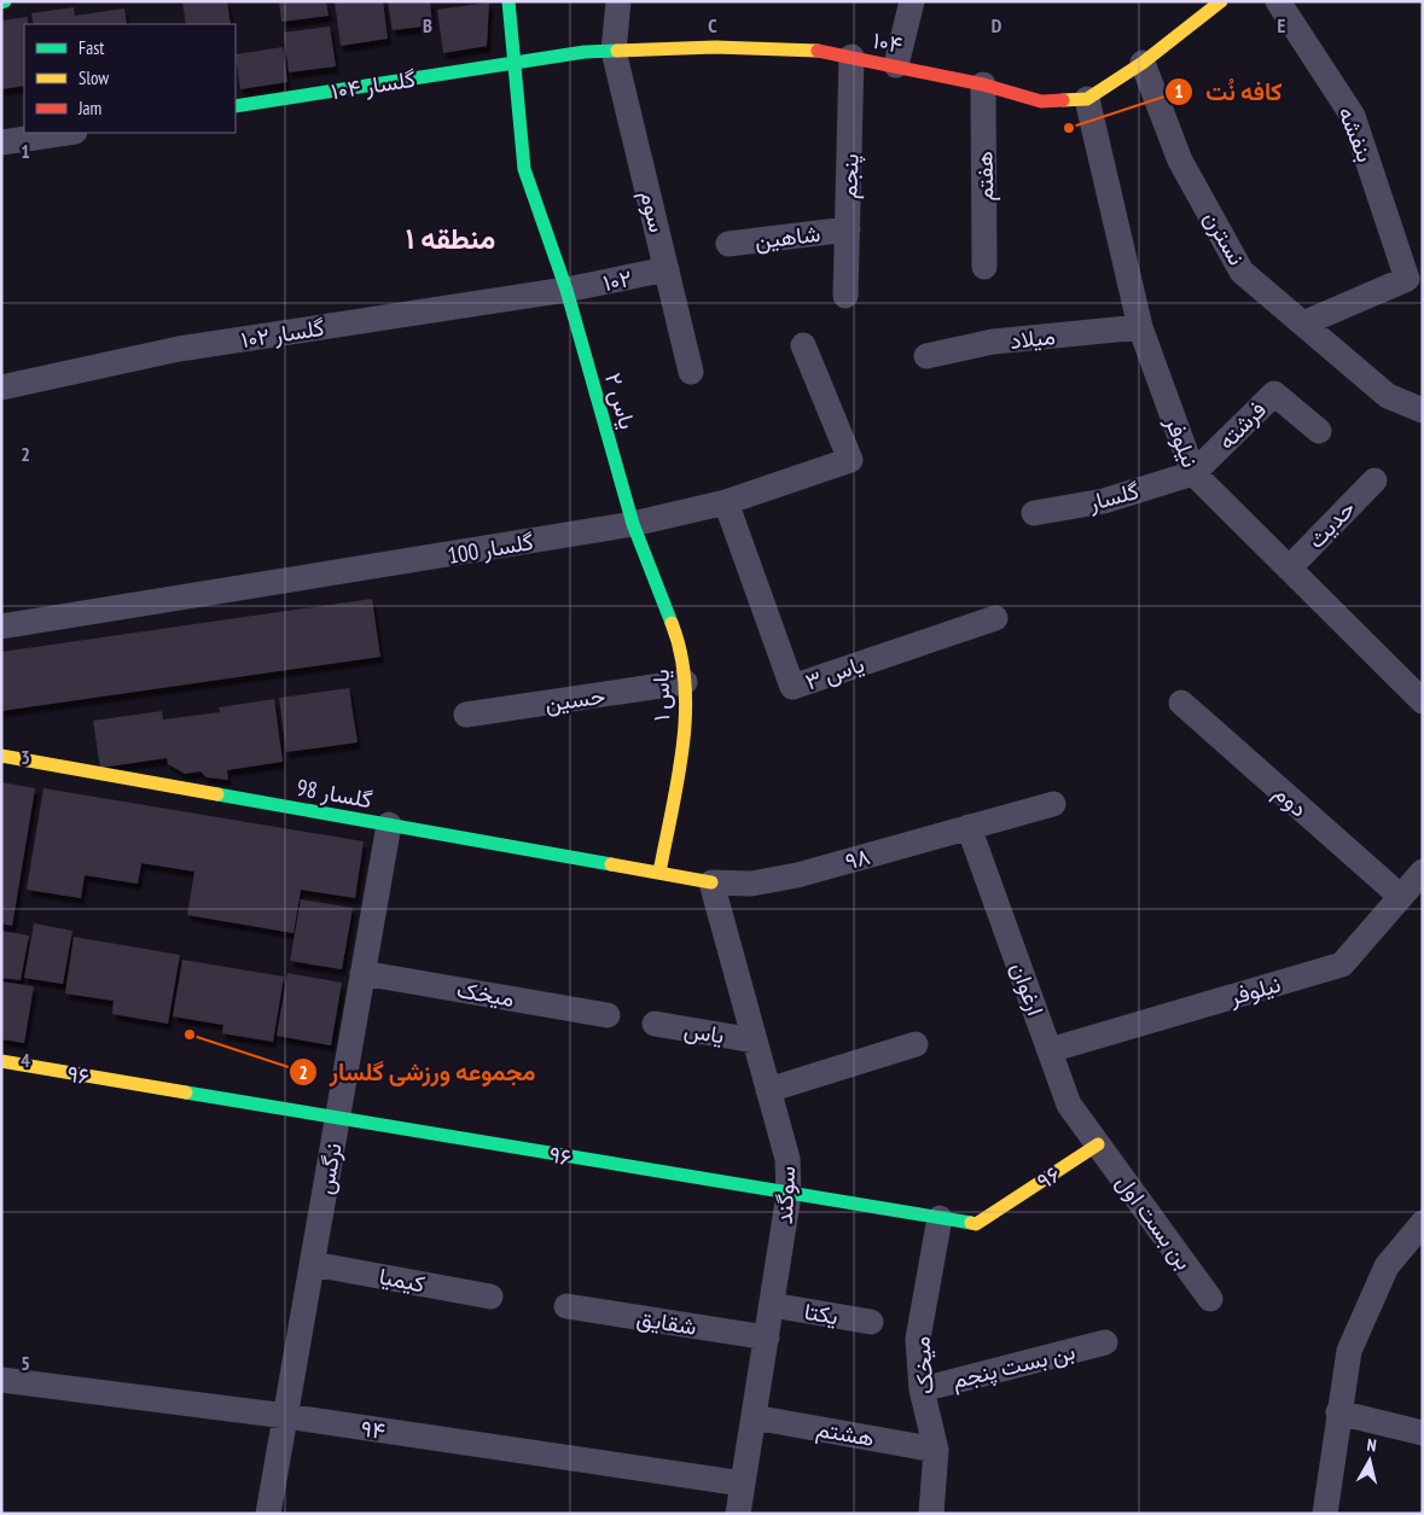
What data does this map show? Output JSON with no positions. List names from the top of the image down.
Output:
{
  "streets": {
    "street": [
      "۱۰۴",
      "گلسار ۱۰۴",
      "بنفشه",
      "پنجم",
      "هفتم",
      "سوم",
      "شاهین",
      "نسترن",
      "۱۰۲",
      "گلسار ۱۰۲",
      "میلاد",
      "یاس ۲",
      "فرشته",
      "نیلوفر",
      "گلسار",
      "حدیث",
      "گلسار 100",
      "یاس ۳",
      "یاس ۱",
      "حسین",
      "گلسار 98",
      "دوم",
      "۹۸",
      "ارغوان",
      "میخک",
      "یاس",
      "۹۶",
      "نرگس",
      "سوگند",
      "بن بست اول",
      "کیمیا",
      "یکتا",
      "شقایق",
      "بن بست پنجم",
      "۹۴",
      "هشتم"
    ]
  },
  "crossings": [
    ["۱۰۴", "گلسار ۱۰۴"],
    ["۱۰۴", "پنجم"],
    ["۱۰۴", "هفتم"],
    ["۱۰۴", "سوم"],
    ["۱۰۴", "یاس ۲"],
    ["۱۰۴", "نیلوفر"],
    ["گلسار ۱۰۴", "یاس ۲"],
    ["بنفشه", "نسترن"],
    ["پنجم", "شاهین"],
    ["سوم", "۱۰۲"],
    ["۱۰۲", "گلسار ۱۰۲"],
    ["۱۰۲", "یاس ۲"],
    ["گلسار ۱۰۲", "یاس ۲"],
    ["میلاد", "نیلوفر"],
    ["یاس ۲", "گلسار 100"],
    ["یاس ۲", "یاس ۱"],
    ["فرشته", "نیلوفر"],
    ["فرشته", "گلسار"],
    ["نیلوفر", "گلسار"],
    ["نیلوفر", "حدیث"],
    ["نیلوفر", "دوم"],
    ["نیلوفر", "ارغوان"],
    ["گلسار 100", "یاس ۳"],
    ["گلسار 100", "یاس ۱"],
    ["یاس ۱", "حسین"],
    ["یاس ۱", "گلسار 98"],
    ["یاس ۱", "۹۸"],
    ["گلسار 98", "۹۸"],
    ["گلسار 98", "نرگس"],
    ["۹۸", "ارغوان"],
    ["۹۸", "سوگند"],
    ["ارغوان", "۹۶"],
    ["ارغوان", "بن بست اول"],
    ["میخک", "۹۶"],
    ["میخک", "نرگس"],
    ["میخک", "بن بست پنجم"],
    ["میخک", "هشتم"],
    ["یاس", "سوگند"],
    ["۹۶", "نرگس"],
    ["۹۶", "سوگند"],
    ["۹۶", "بن بست اول"],
    ["نرگس", "کیمیا"],
    ["نرگس", "۹۴"],
    ["سوگند", "یکتا"],
    ["سوگند", "شقایق"],
    ["سوگند", "۹۴"],
    ["سوگند", "هشتم"]
  ],
  "districts": ["منطقه ۱"],
  "places": ["کافه نُت", "مجموعه ورزشی گلسار"],
  "legend": ["Fast", "Slow", "Jam"],
  "north": "top",
  "grid": {
    "columns": [
      "B",
      "C",
      "D",
      "E"
    ],
    "rows": [
      "1",
      "2",
      "3",
      "4",
      "5"
    ]
  }
}
